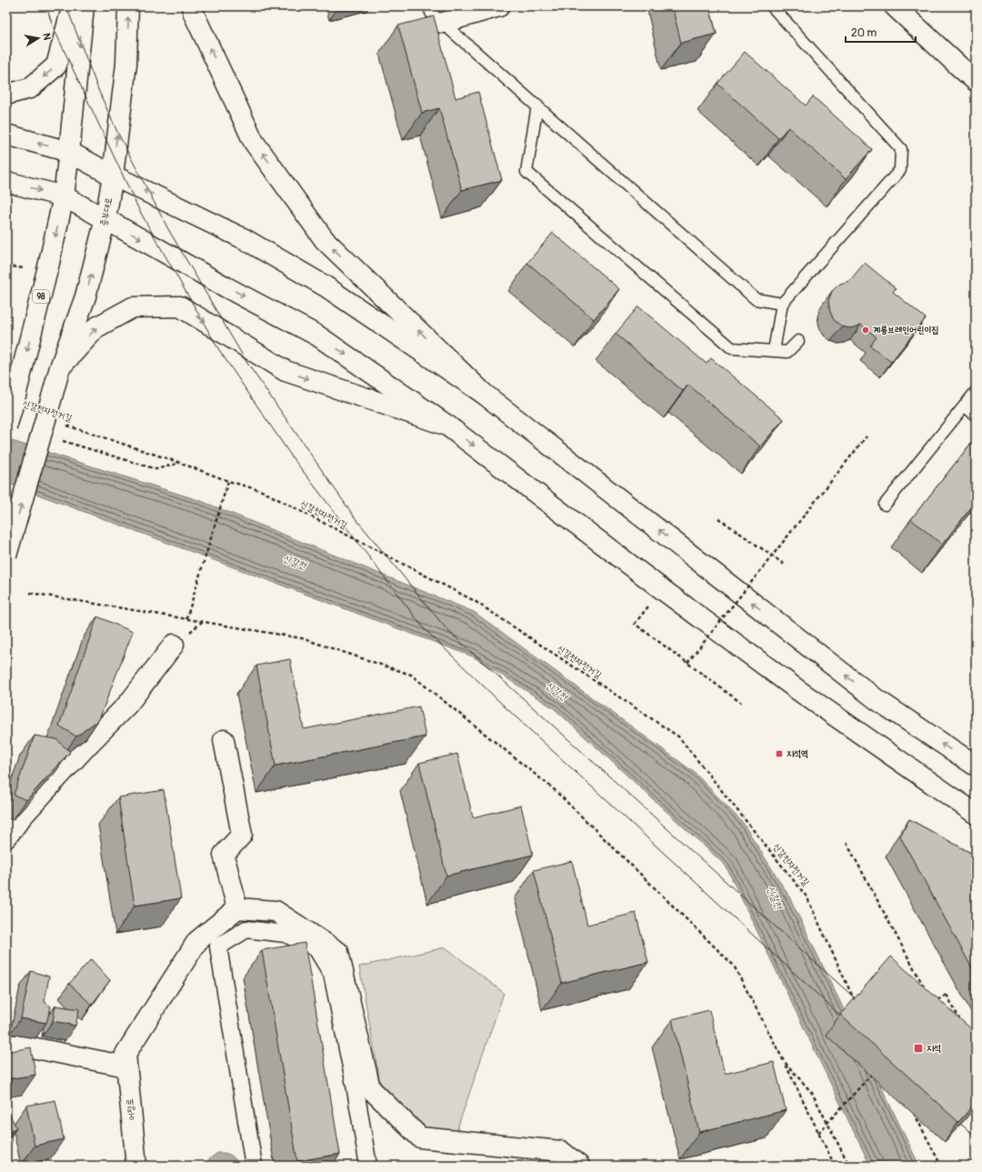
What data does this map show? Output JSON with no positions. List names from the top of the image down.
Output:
{
  "streets": {
    "main road": ["중부대로", "98", "어정로"],
    "path": ["신갈천자전거길"]
  },
  "water": ["신갈천"],
  "places": {
    "other": ["계룡브레인어린이집"],
    "transit": ["지석역", "지석"]
  },
  "scale_bar": "20 m",
  "north": "right"
}
